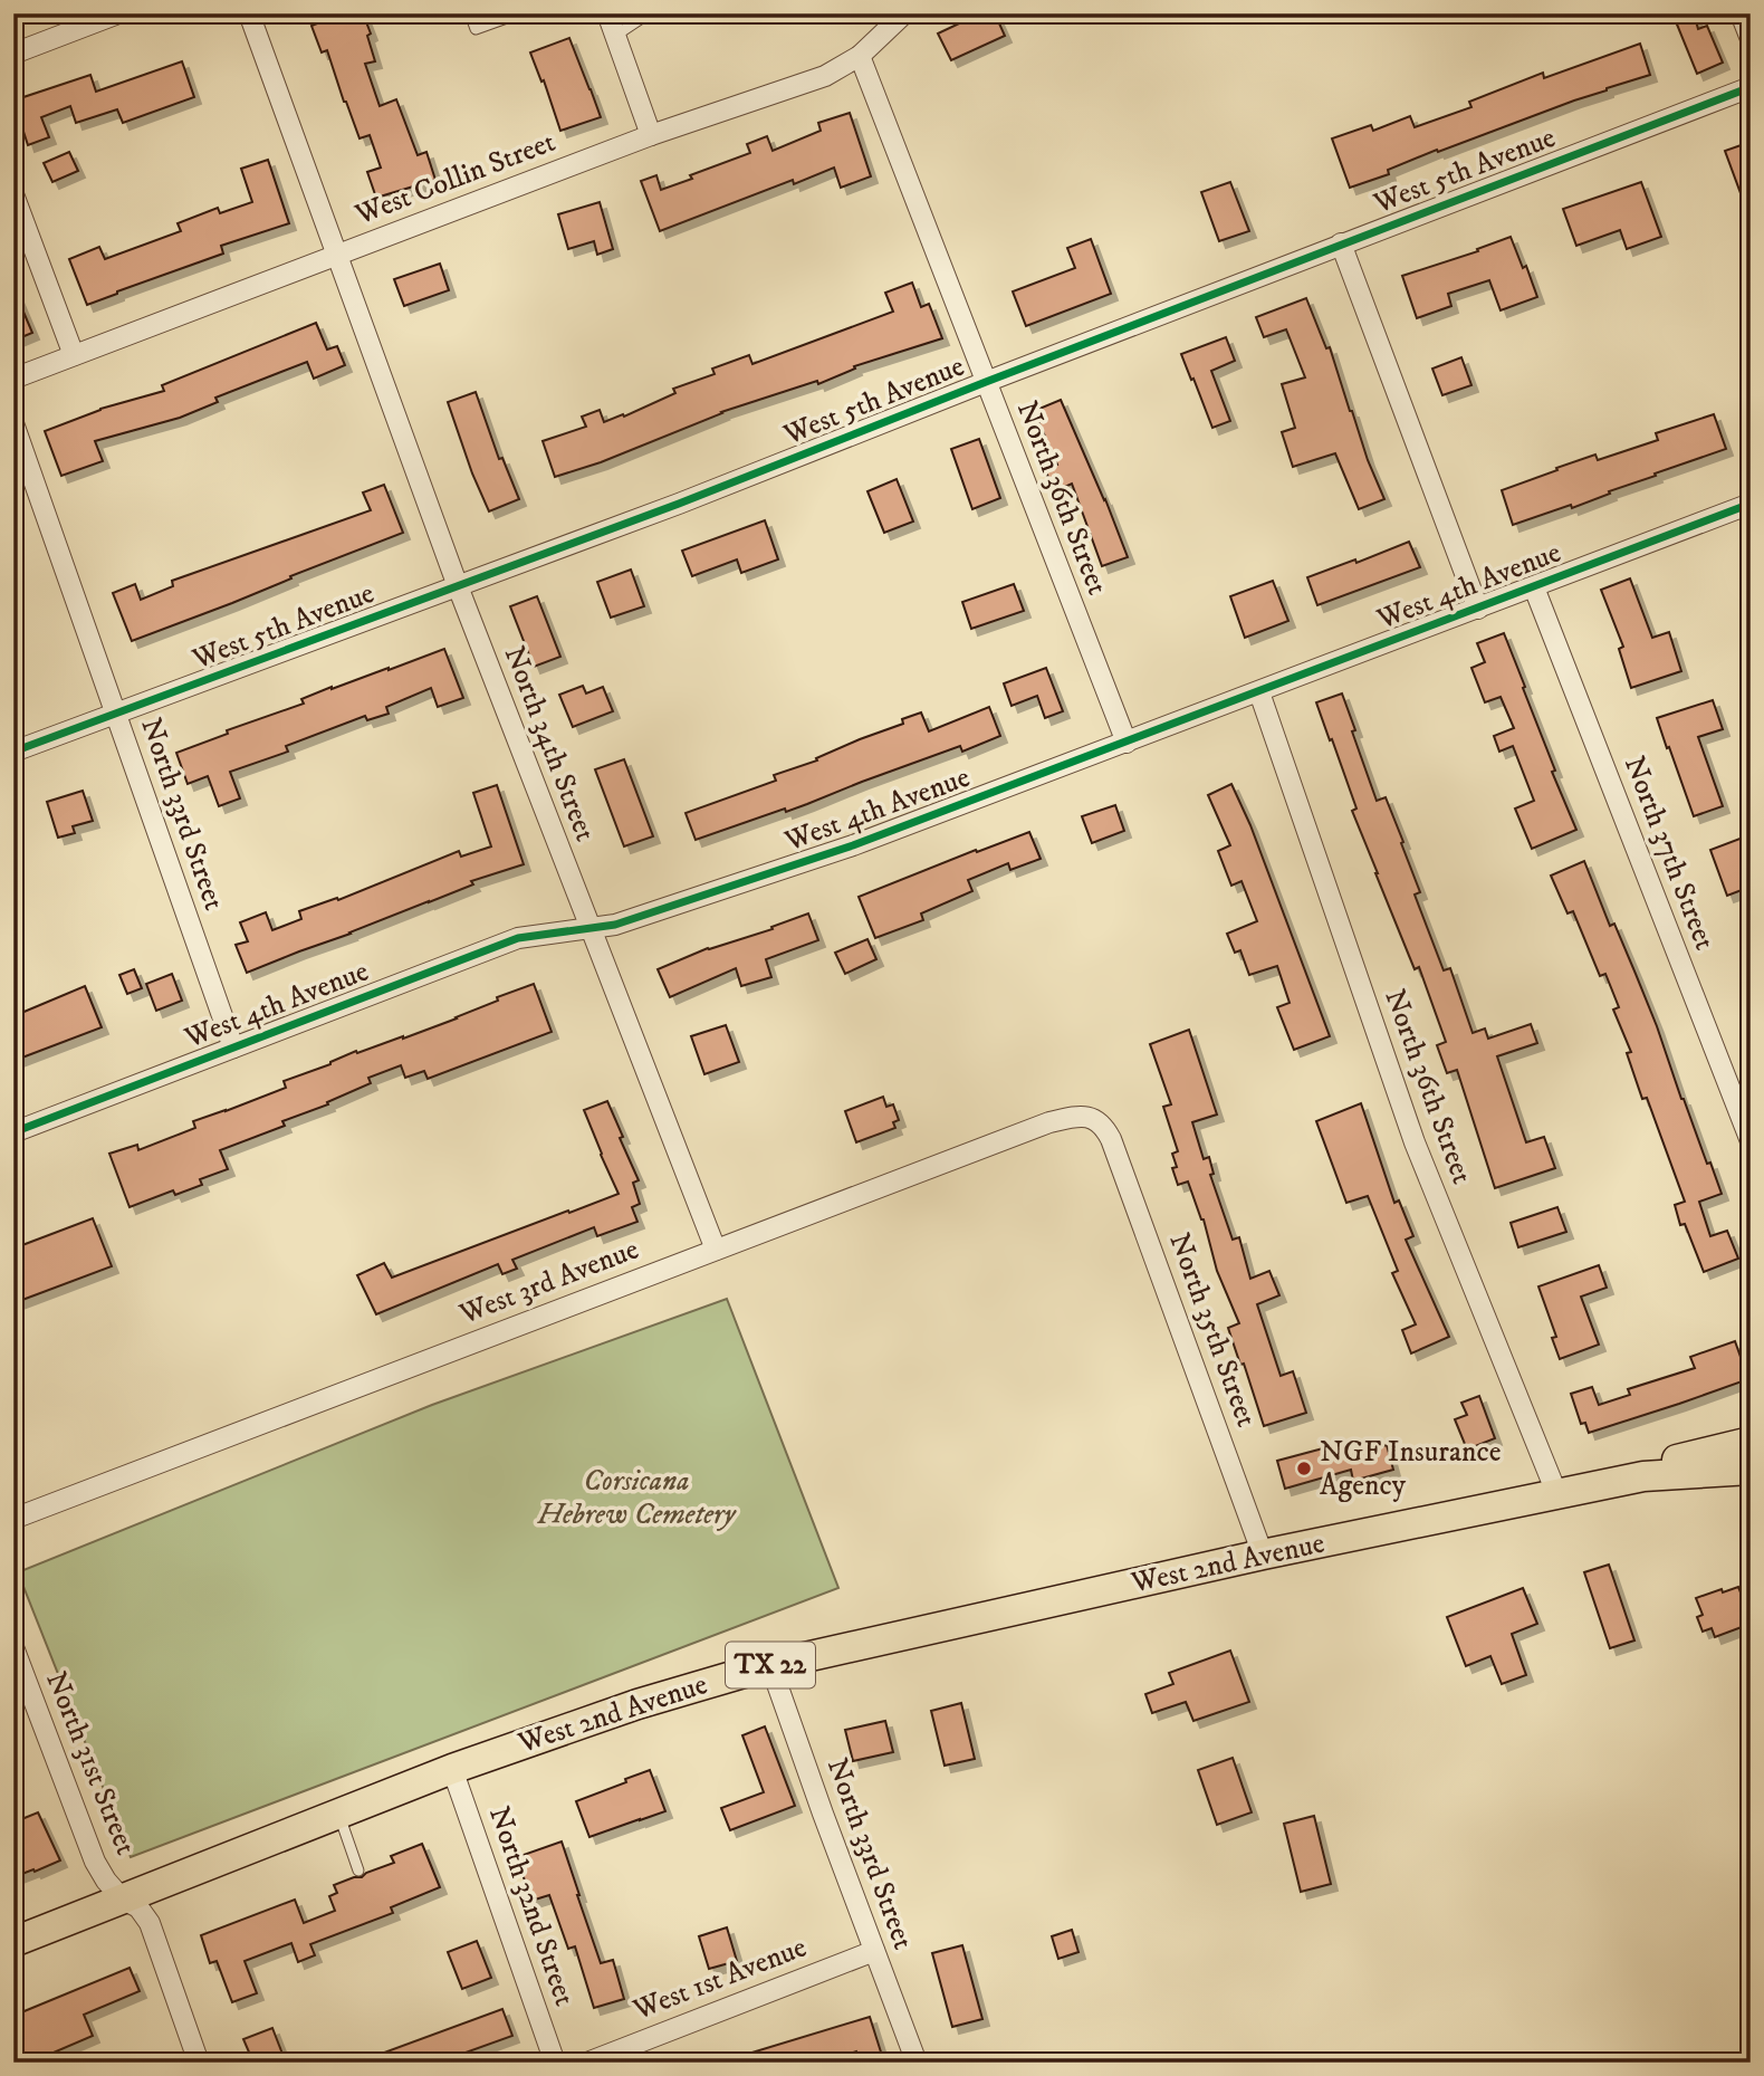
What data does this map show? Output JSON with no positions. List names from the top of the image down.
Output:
{
  "streets": {
    "main road": ["West 2nd Avenue", "TX 22"],
    "street": [
      "West 5th Avenue",
      "West Collin Street",
      "North 36th Street",
      "West 4th Avenue",
      "North 34th Street",
      "North 33rd Street",
      "North 37th Street",
      "West 3rd Avenue",
      "North 35th Street",
      "North 31st Street",
      "North 32nd Street",
      "West 1st Avenue"
    ]
  },
  "crossings": [
    ["West 5th Avenue", "North 36th Street"],
    ["West 5th Avenue", "North 34th Street"],
    ["West 5th Avenue", "North 33rd Street"],
    ["West Collin Street", "North 36th Street"],
    ["West Collin Street", "North 34th Street"],
    ["North 36th Street", "West 4th Avenue"],
    ["North 36th Street", "West 2nd Avenue"],
    ["North 36th Street", "TX 22"],
    ["West 4th Avenue", "North 34th Street"],
    ["West 4th Avenue", "North 33rd Street"],
    ["West 4th Avenue", "North 37th Street"],
    ["North 34th Street", "West 3rd Avenue"],
    ["North 33rd Street", "West 2nd Avenue"],
    ["North 33rd Street", "West 1st Avenue"],
    ["West 3rd Avenue", "North 35th Street"],
    ["North 35th Street", "West 2nd Avenue"],
    ["West 2nd Avenue", "TX 22"],
    ["West 2nd Avenue", "North 31st Street"],
    ["West 2nd Avenue", "North 32nd Street"]
  ],
  "parks": ["Corsicana Hebrew Cemetery"],
  "places": ["NGF Insurance Agency"]
}
